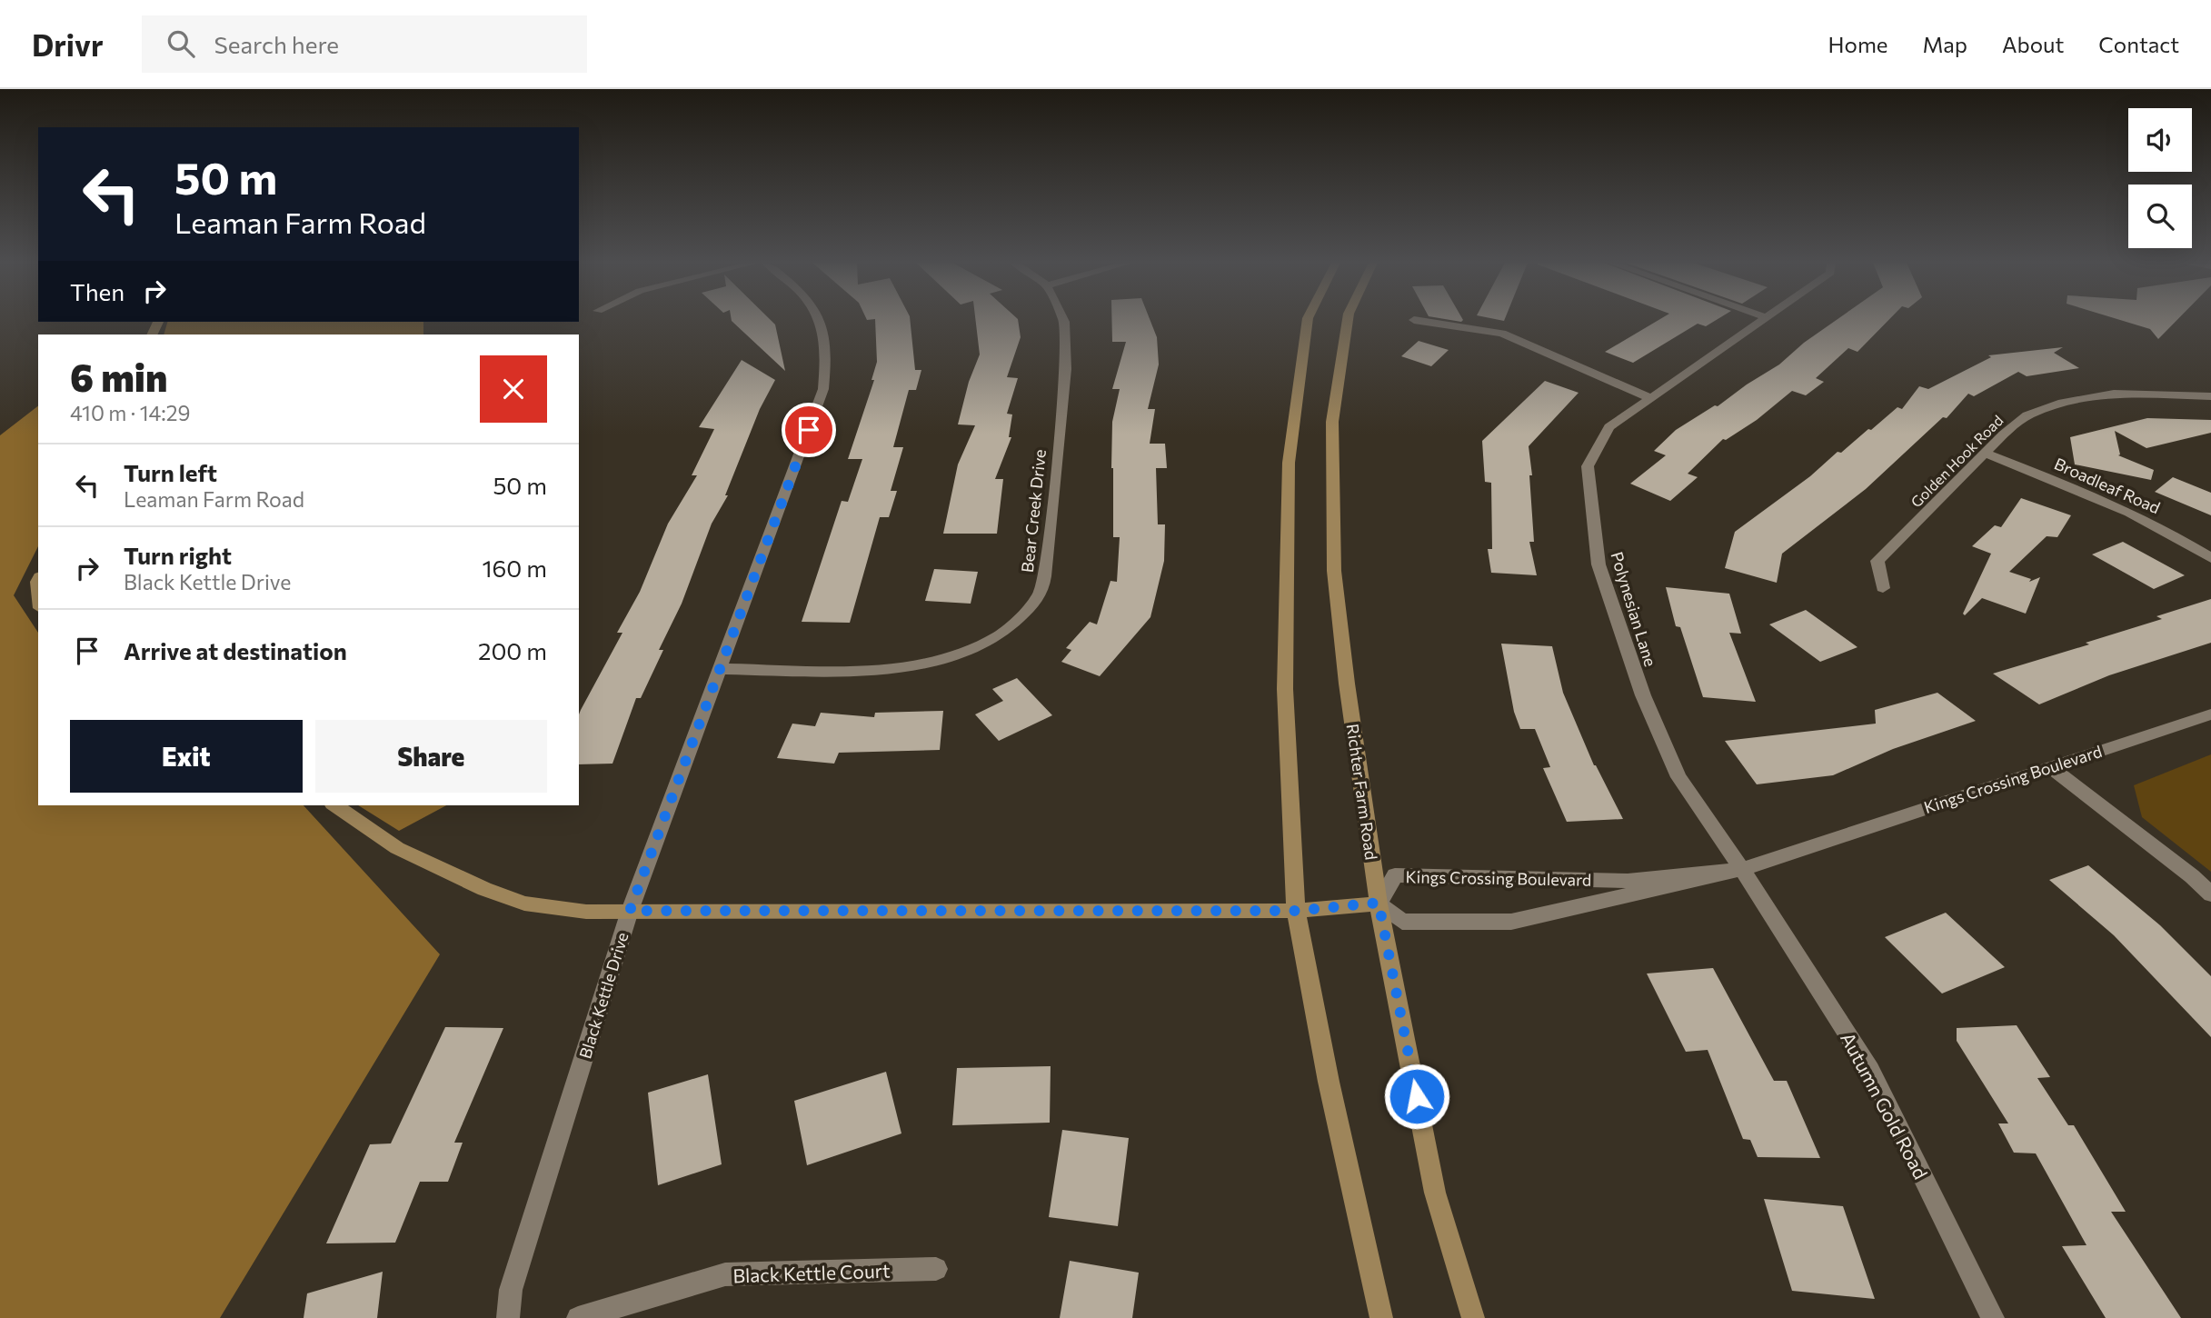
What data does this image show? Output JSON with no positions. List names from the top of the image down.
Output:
{
  "streets": {
    "main road": ["Richter Farm Road"],
    "street": [
      "Golden Hook Road",
      "Broadleaf Road",
      "Bear Creek Drive",
      "Polynesian Lane",
      "Kings Crossing Boulevard",
      "Black Kettle Drive",
      "Autumn Gold Road",
      "Black Kettle Court"
    ]
  },
  "crossings": [
    ["Golden Hook Road", "Broadleaf Road"],
    ["Bear Creek Drive", "Black Kettle Drive"],
    ["Polynesian Lane", "Kings Crossing Boulevard"],
    ["Polynesian Lane", "Autumn Gold Road"],
    ["Kings Crossing Boulevard", "Richter Farm Road"],
    ["Kings Crossing Boulevard", "Autumn Gold Road"]
  ],
  "page": {
    "header": "Drivr",
    "search": "Search here",
    "nav": [
      "Home",
      "Map",
      "About",
      "Contact"
    ],
    "turn": ["50 m", "Leaman Farm Road"],
    "then": "Then",
    "heading": ["6 min", "410 m · 14:29"],
    "list": [
      {
        "name": "Turn left",
        "note": "Leaman Farm Road",
        "value": "50 m"
      },
      {
        "name": "Turn right",
        "note": "Black Kettle Drive",
        "value": "160 m"
      },
      {
        "name": "Arrive at destination",
        "value": "200 m"
      }
    ],
    "buttons": ["Exit", "Share"]
  }
}
